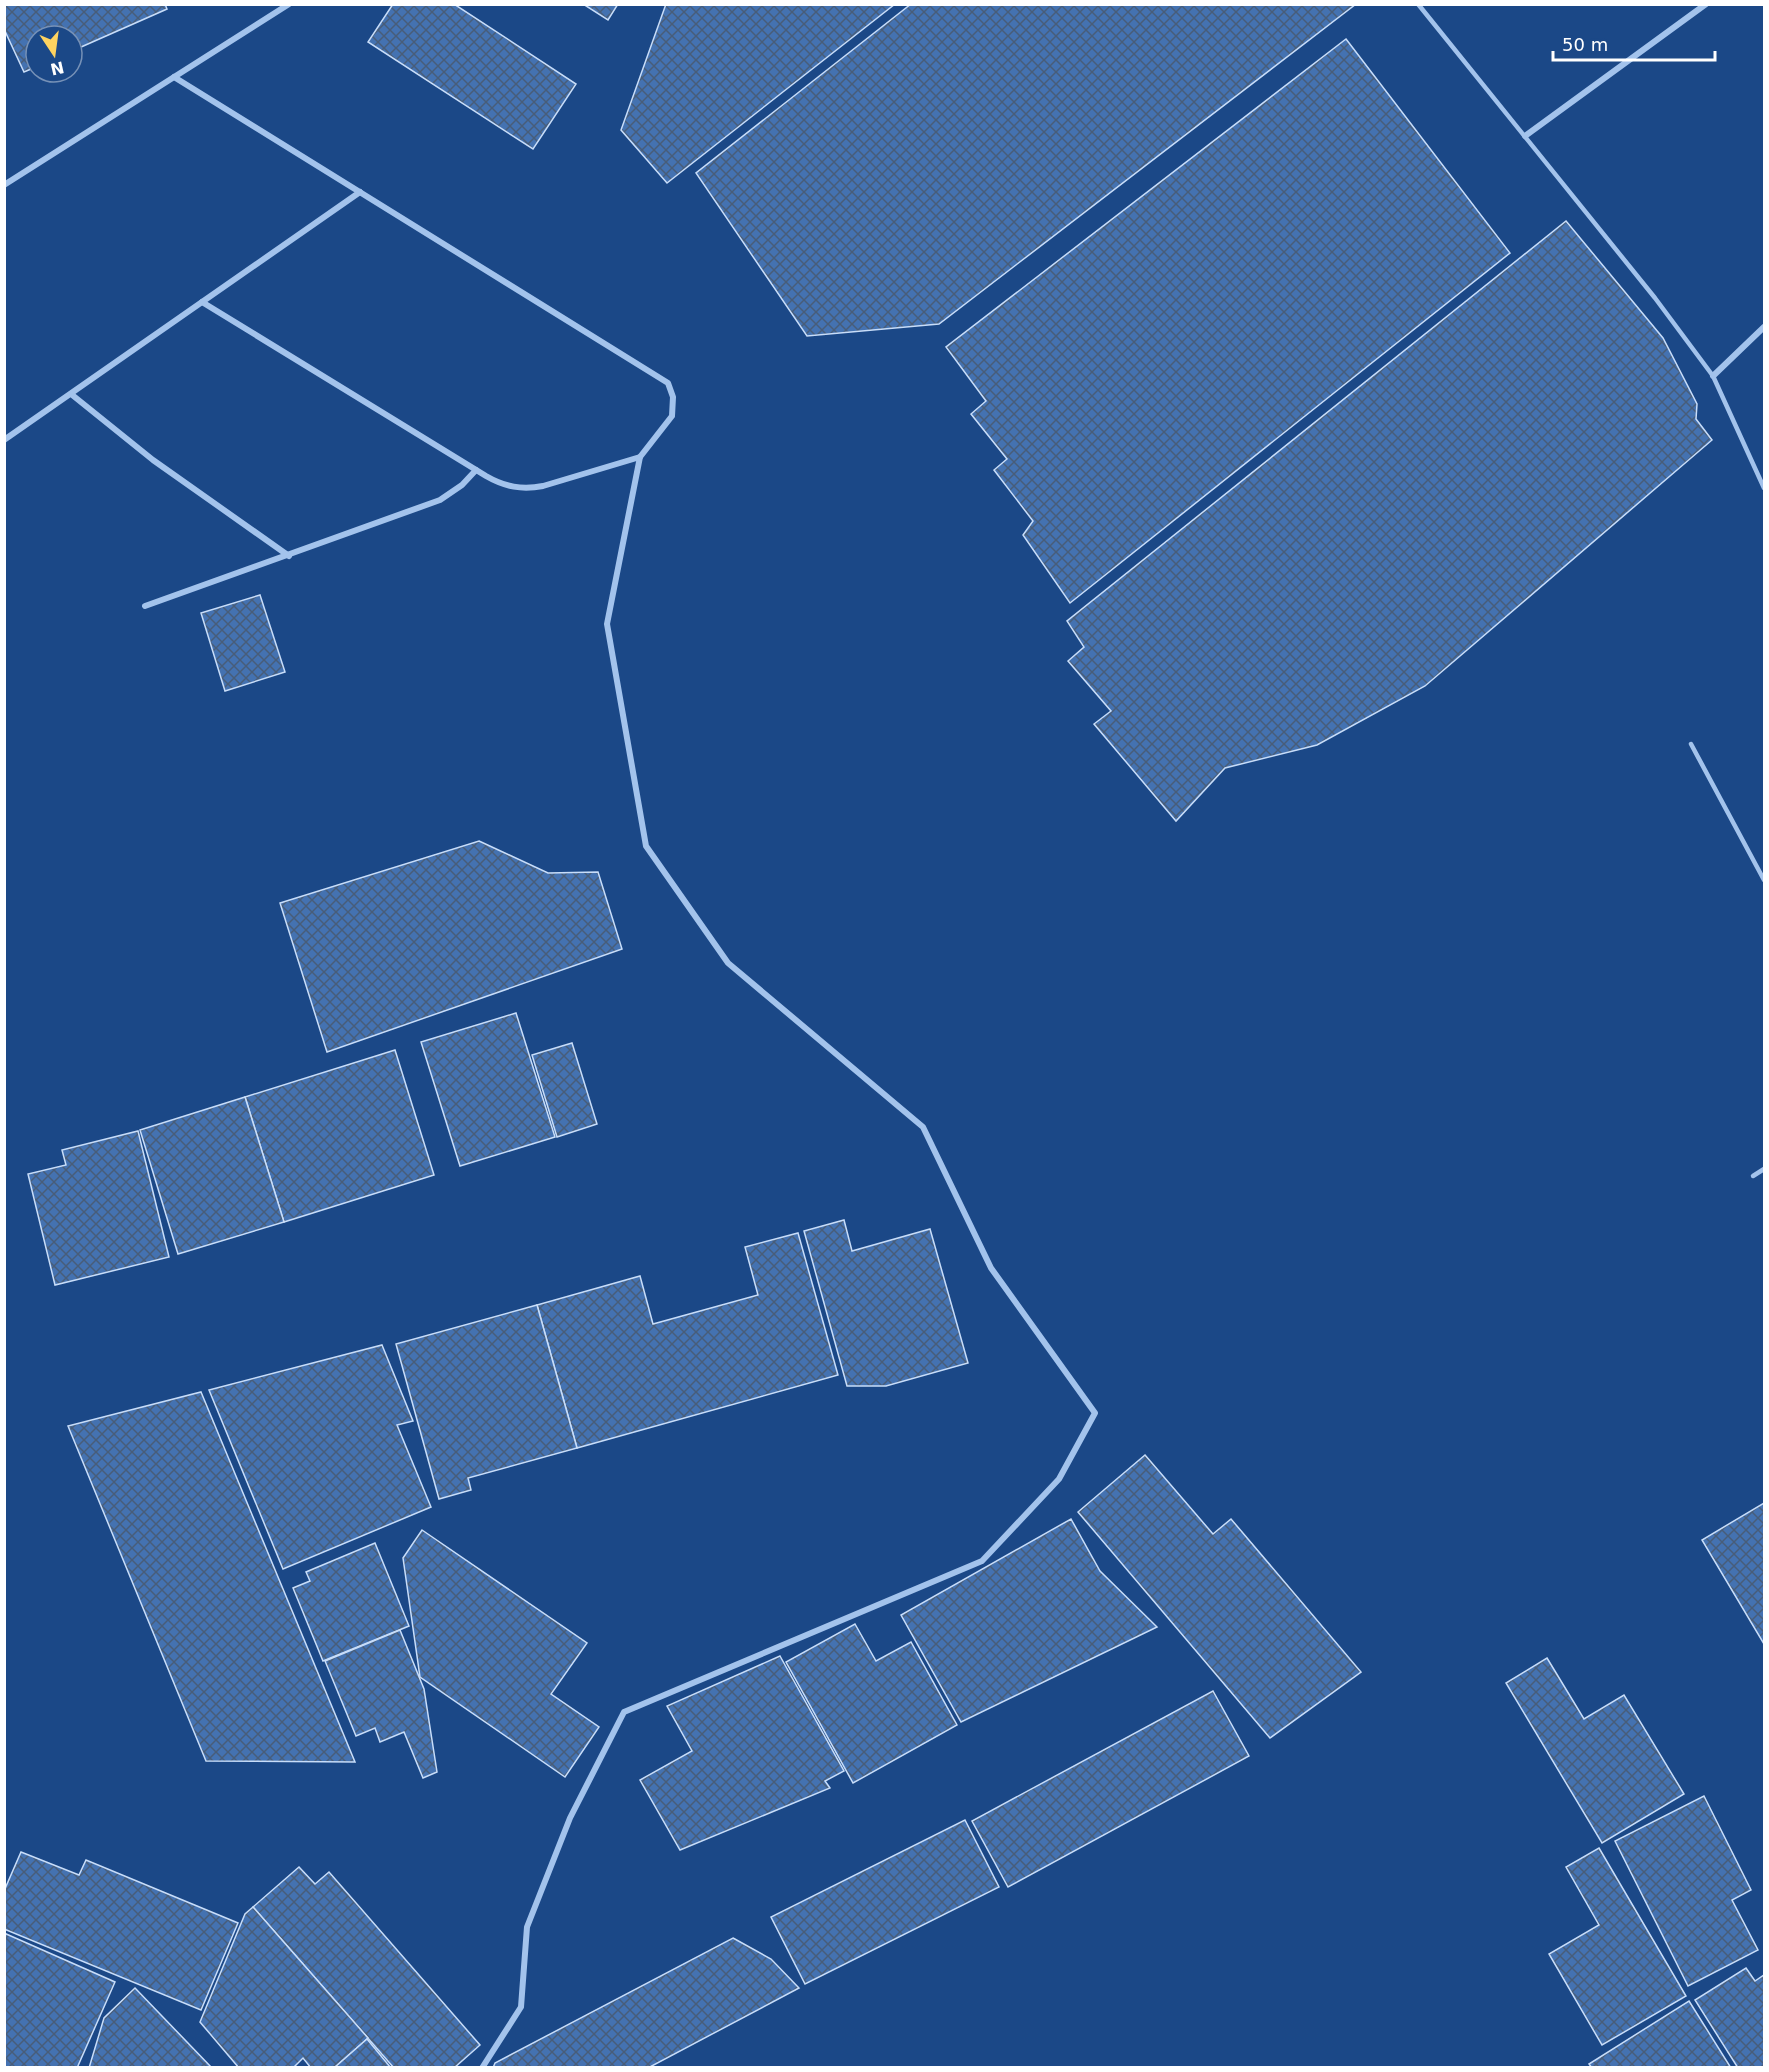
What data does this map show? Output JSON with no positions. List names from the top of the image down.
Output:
{
  "scale_bar": "50 m",
  "north": "bottom"
}
